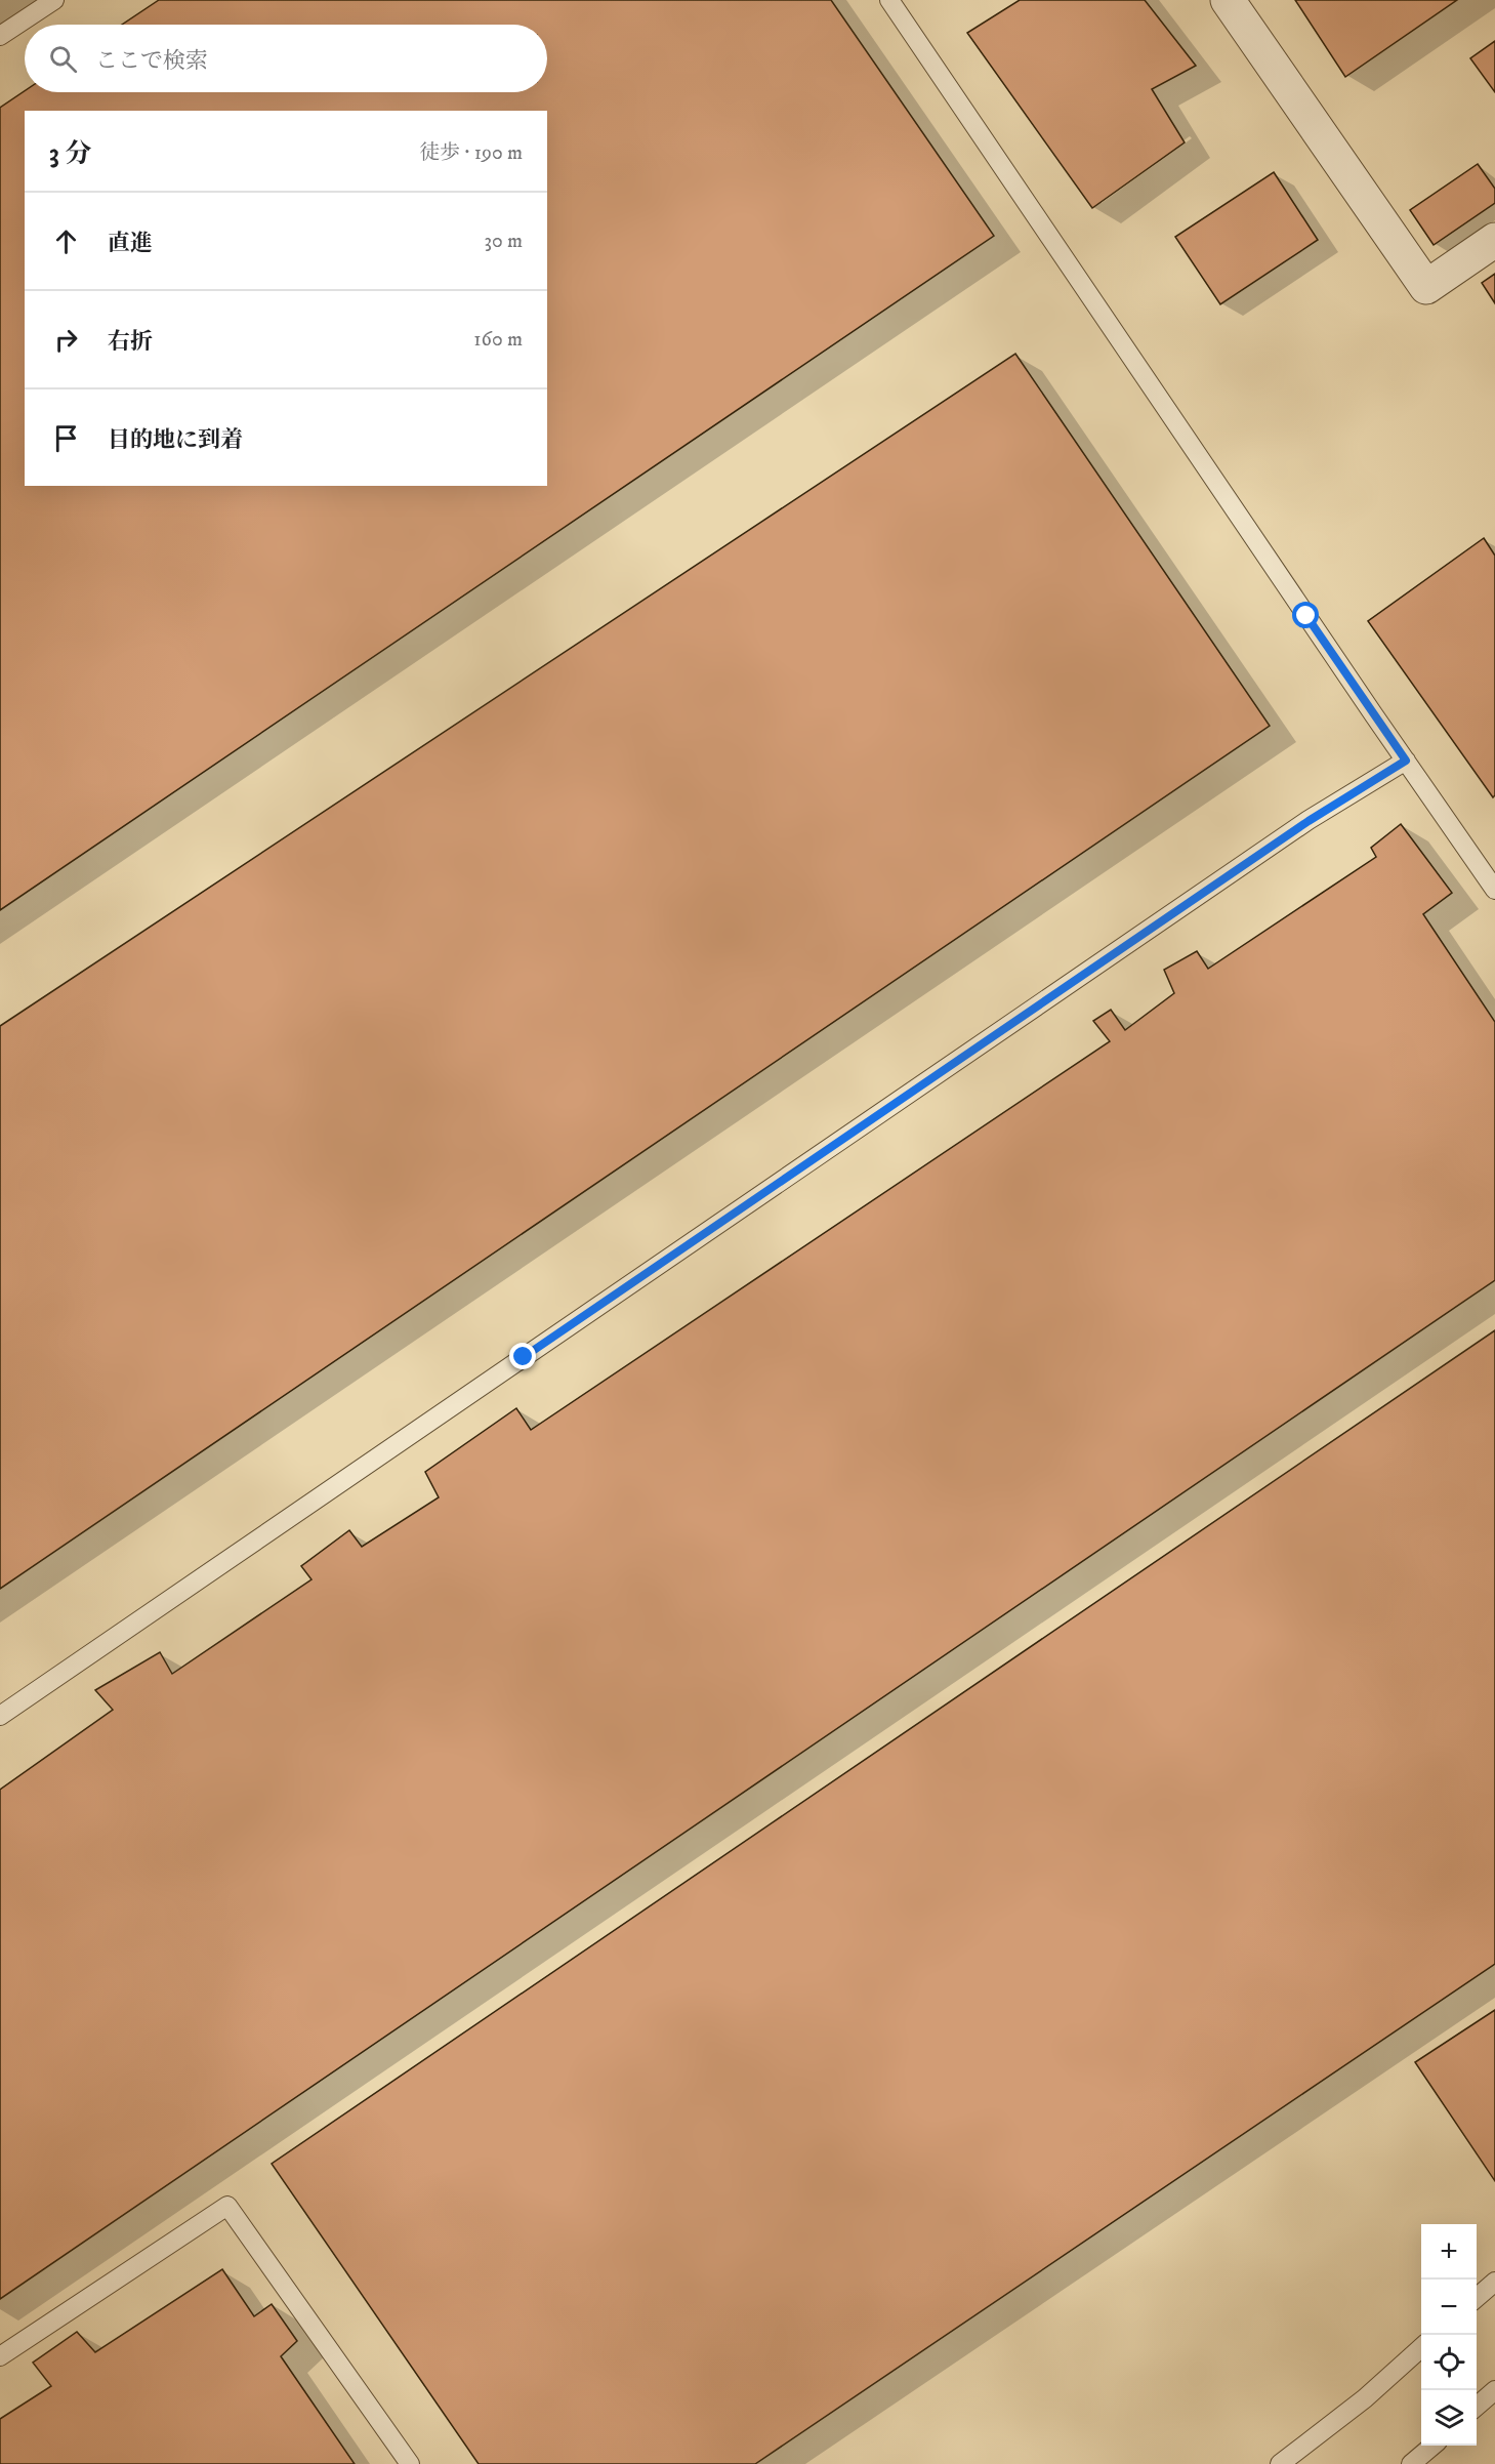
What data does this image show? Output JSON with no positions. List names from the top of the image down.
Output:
{
  "page": {
    "search": "ここで検索",
    "heading": ["3 分", "徒歩 · 190 m"],
    "list": [
      ["直進", "30 m"],
      ["右折", "160 m"],
      "目的地に到着"
    ],
    "map_buttons": ["+", "−"]
  }
}
